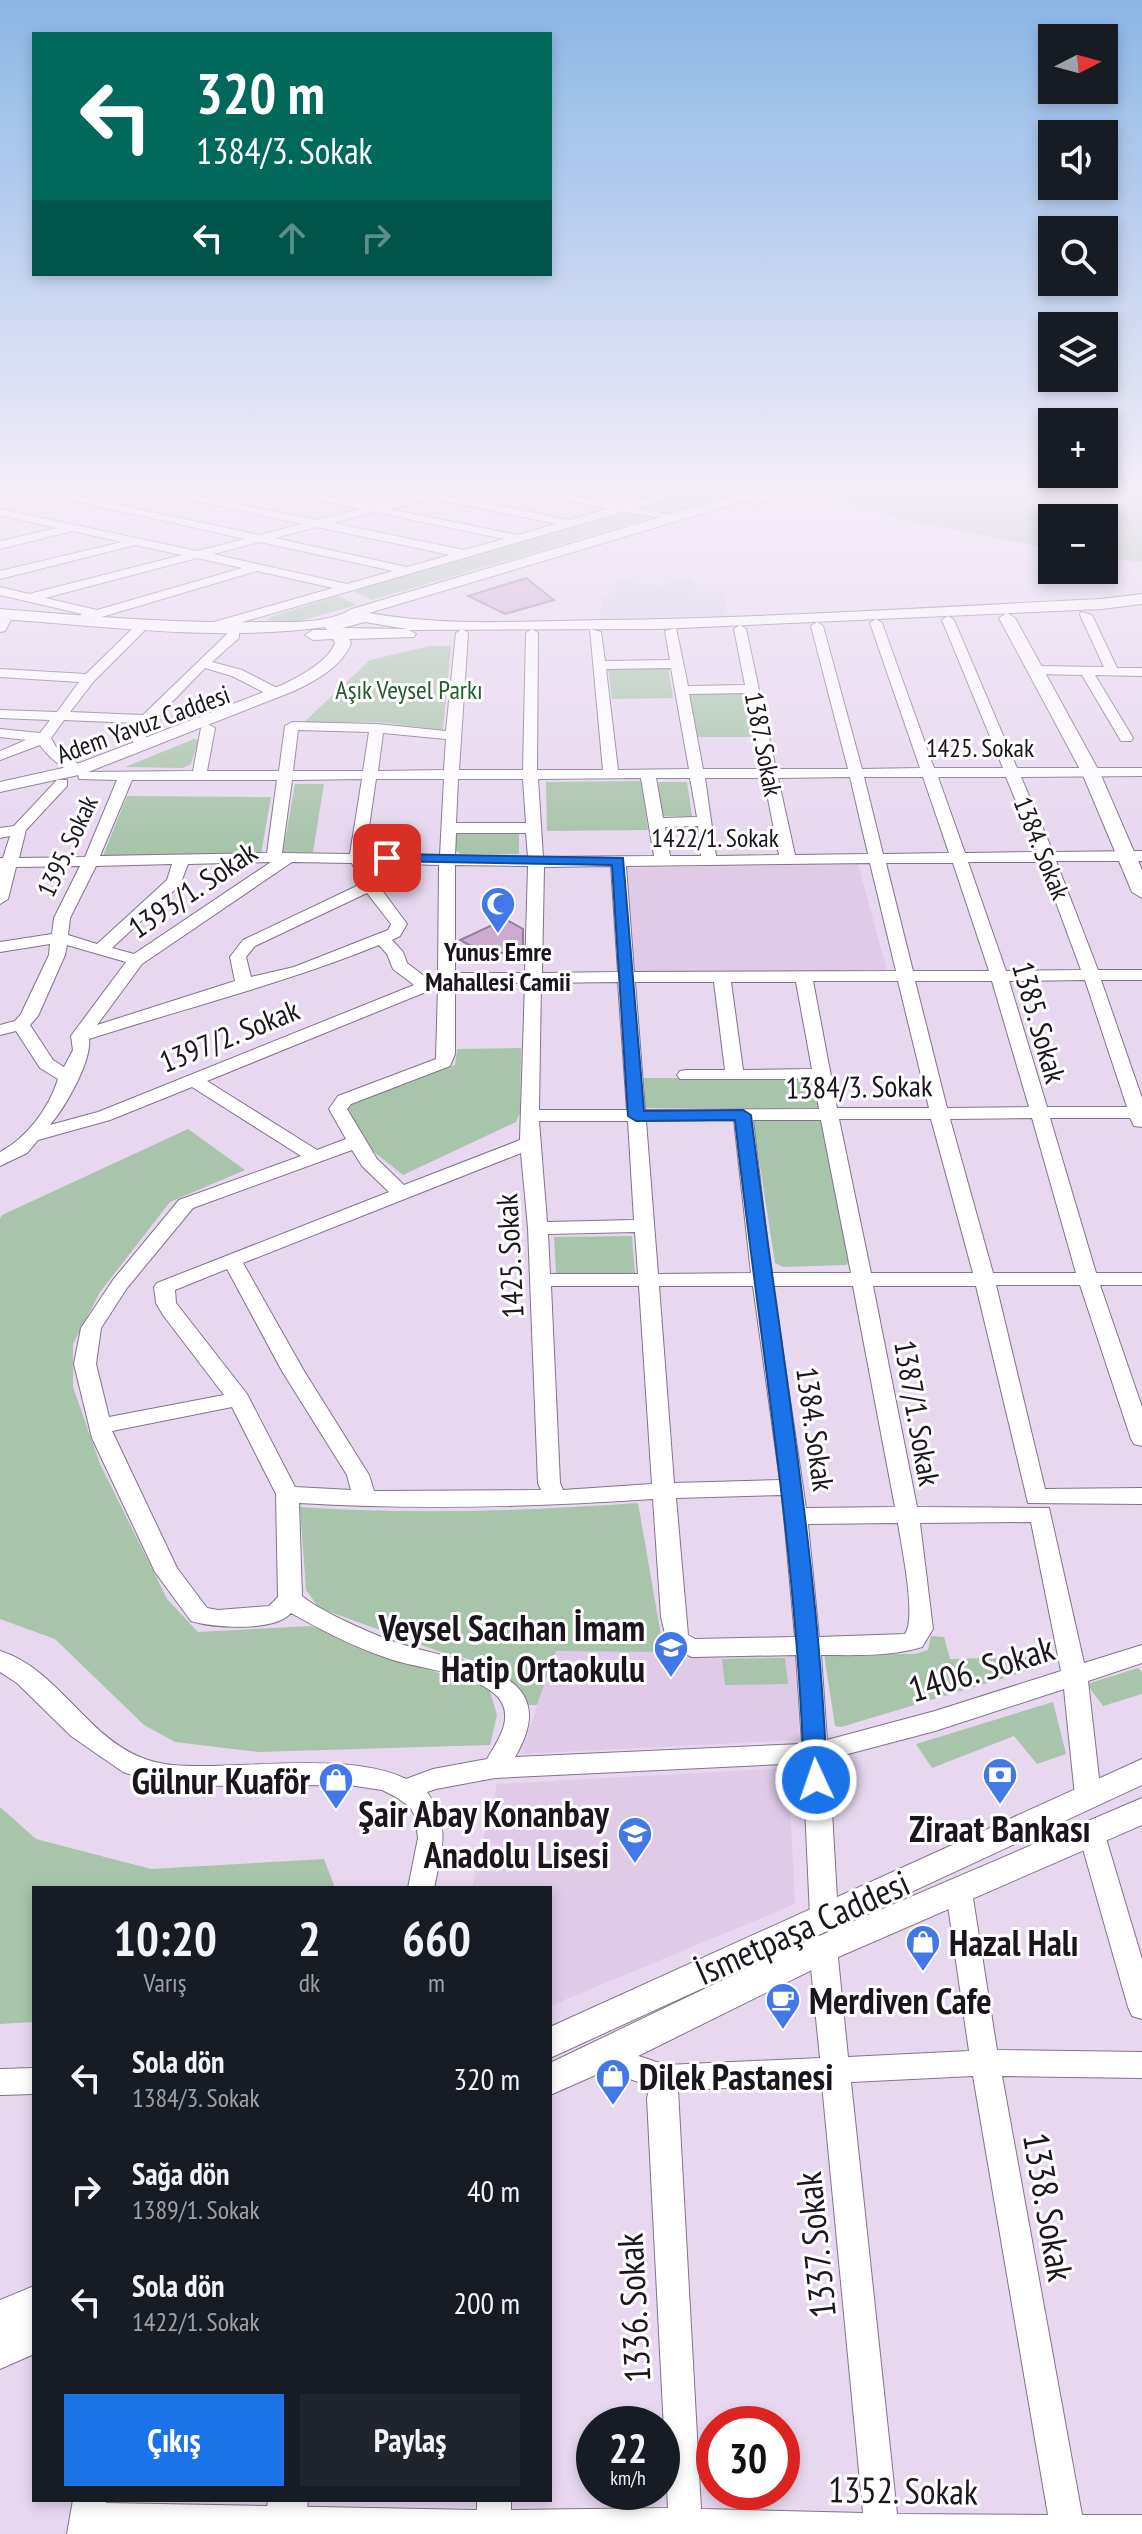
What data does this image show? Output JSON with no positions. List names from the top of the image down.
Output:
{
  "streets": {
    "main road": ["Adem Yavuz Caddesi", "İsmetpaşa Caddesi"],
    "street": [
      "1387. Sokak",
      "1425. Sokak",
      "1422/1. Sokak",
      "1395. Sokak",
      "1384. Sokak",
      "1393/1. Sokak",
      "1385. Sokak",
      "1397/2. Sokak",
      "1384/3. Sokak",
      "1387/1. Sokak",
      "1406. Sokak",
      "1338. Sokak",
      "1337. Sokak",
      "1336. Sokak",
      "1352. Sokak"
    ]
  },
  "crossings": [
    ["Adem Yavuz Caddesi", "1425. Sokak"],
    ["1387. Sokak", "1425. Sokak"],
    ["1387. Sokak", "1422/1. Sokak"],
    ["1425. Sokak", "1422/1. Sokak"],
    ["1425. Sokak", "1395. Sokak"],
    ["1425. Sokak", "1384. Sokak"],
    ["1425. Sokak", "1385. Sokak"],
    ["1425. Sokak", "1384/3. Sokak"],
    ["1422/1. Sokak", "1395. Sokak"],
    ["1422/1. Sokak", "1384. Sokak"],
    ["1422/1. Sokak", "1393/1. Sokak"],
    ["1422/1. Sokak", "1385. Sokak"],
    ["1384. Sokak", "1384/3. Sokak"],
    ["1384. Sokak", "1387/1. Sokak"],
    ["1384. Sokak", "1406. Sokak"],
    ["1393/1. Sokak", "1397/2. Sokak"],
    ["1385. Sokak", "1384/3. Sokak"],
    ["1384/3. Sokak", "1387/1. Sokak"],
    ["İsmetpaşa Caddesi", "1338. Sokak"],
    ["İsmetpaşa Caddesi", "1337. Sokak"],
    ["1338. Sokak", "1352. Sokak"],
    ["1337. Sokak", "1352. Sokak"],
    ["1336. Sokak", "1352. Sokak"]
  ],
  "parks": ["Aşık Veysel Parkı"],
  "places": {
    "mosque": ["Yunus Emre Mahallesi Camii"],
    "school or university": ["Veysel Sacıhan İmam Hatip Ortaokulu", "Şair Abay Konanbay Anadolu Lisesi"],
    "bank": ["Ziraat Bankası"],
    "shop": ["Gülnur Kuaför", "Hazal Halı", "Dilek Pastanesi"],
    "cafe": ["Merdiven Cafe"]
  },
  "north": "right",
  "page": {
    "map_buttons": ["+", "−"],
    "turn": ["320 m", "1384/3. Sokak"],
    "eta": [
      "10:20",
      "Varış",
      "2",
      "dk",
      "660",
      "m"
    ],
    "list": [
      {
        "name": "Sola dön",
        "note": "1384/3. Sokak",
        "value": "320 m"
      },
      {
        "name": "Sağa dön",
        "note": "1389/1. Sokak",
        "value": "40 m"
      },
      {
        "name": "Sola dön",
        "note": "1422/1. Sokak",
        "value": "200 m"
      }
    ],
    "buttons": ["Çıkış", "Paylaş"],
    "speed": "22 km/h",
    "limit": "30"
  }
}
